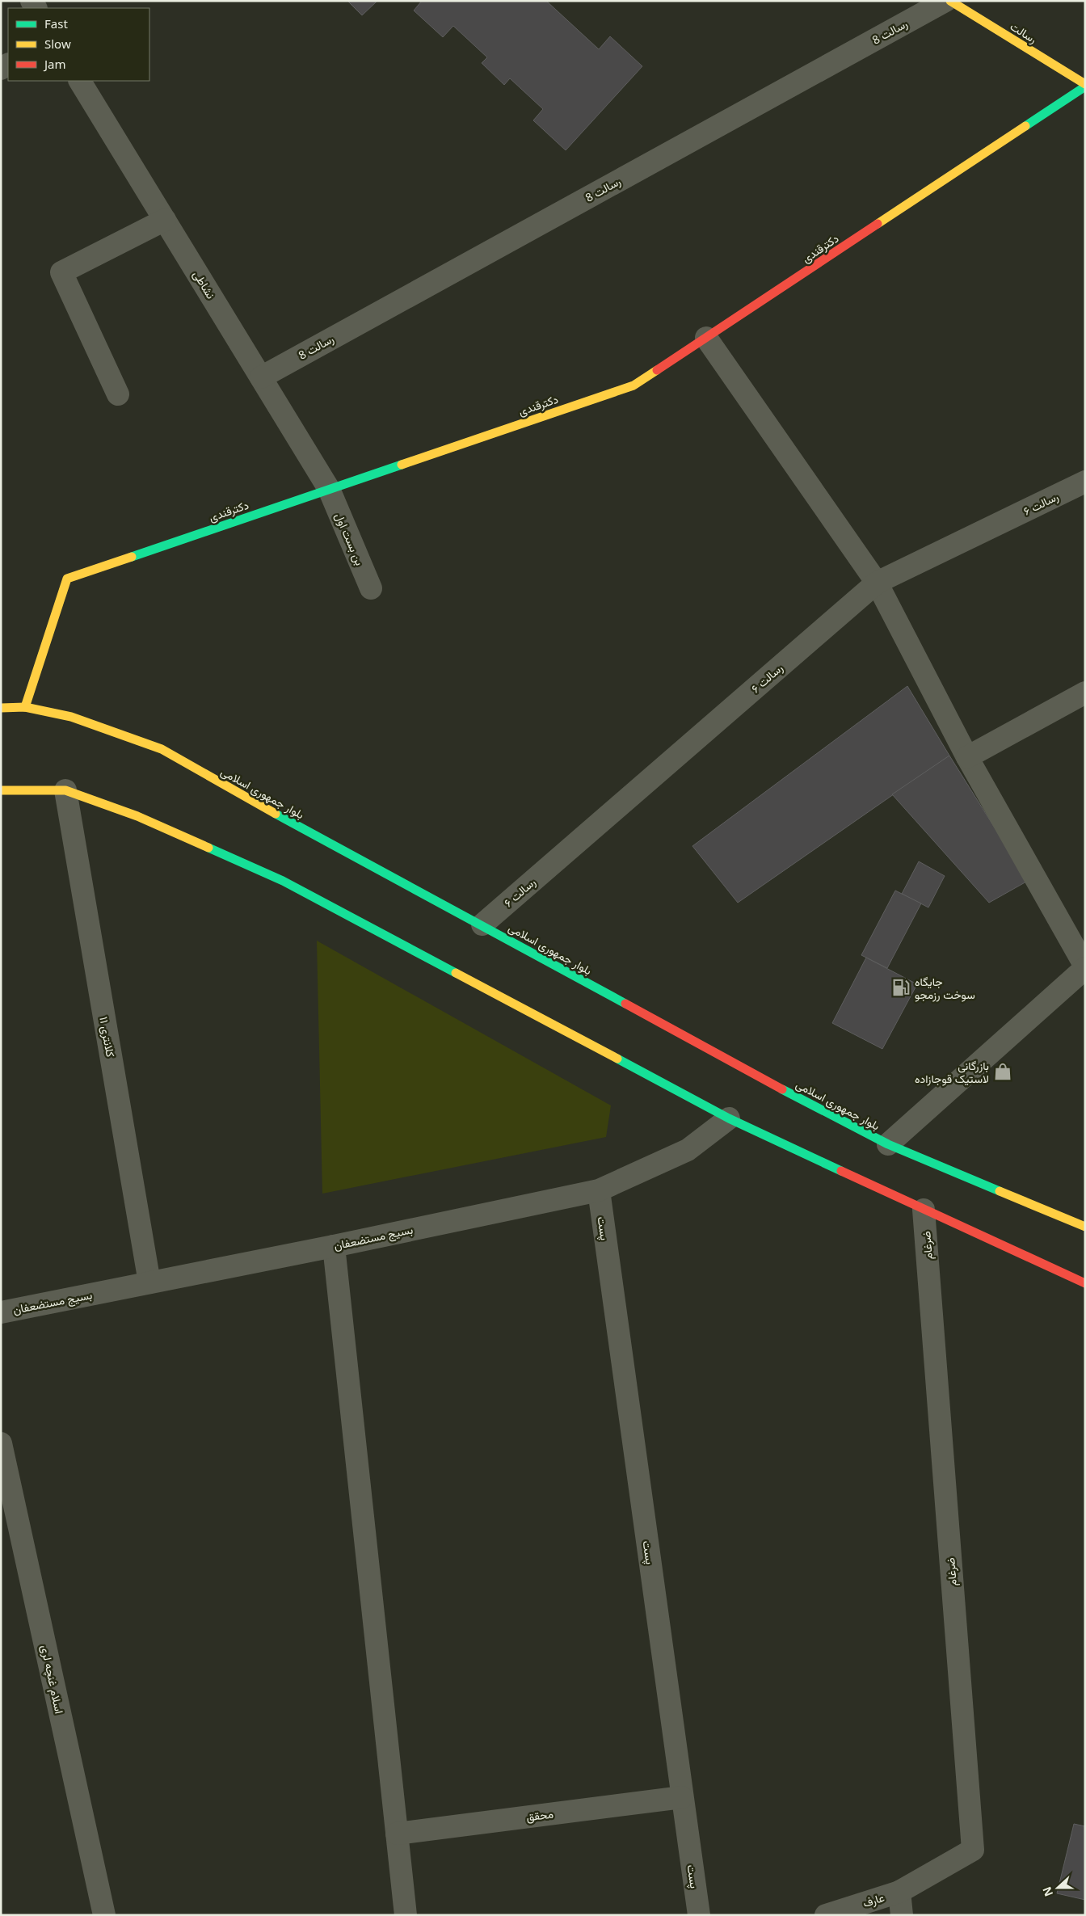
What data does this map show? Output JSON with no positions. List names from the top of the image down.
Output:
{
  "streets": {
    "main road": ["رسالت", "دکترقندی", "بلوار جمهوری اسلامی"],
    "street": [
      "رسالت 8",
      "نشاطی",
      "رسالت ۶",
      "بن بست اول",
      "کلانتری ۱۱",
      "پست",
      "بسیج مستضعفان",
      "ضرغام",
      "اسلام غنچه لری",
      "محقق",
      "عارف"
    ]
  },
  "crossings": [
    ["رسالت 8", "نشاطی"],
    ["رسالت", "دکترقندی"],
    ["دکترقندی", "نشاطی"],
    ["دکترقندی", "بن بست اول"],
    ["دکترقندی", "بلوار جمهوری اسلامی"],
    ["نشاطی", "بن بست اول"],
    ["رسالت ۶", "بلوار جمهوری اسلامی"],
    ["کلانتری ۱۱", "بسیج مستضعفان"],
    ["پست", "بسیج مستضعفان"],
    ["پست", "محقق"],
    ["ضرغام", "عارف"]
  ],
  "places": {
    "fuel station": ["جایگاه سوخت رزمجو"],
    "shop": ["بازرگانی لاستیک قوجازاده"]
  },
  "legend": ["Fast", "Slow", "Jam"],
  "north": "left"
}
